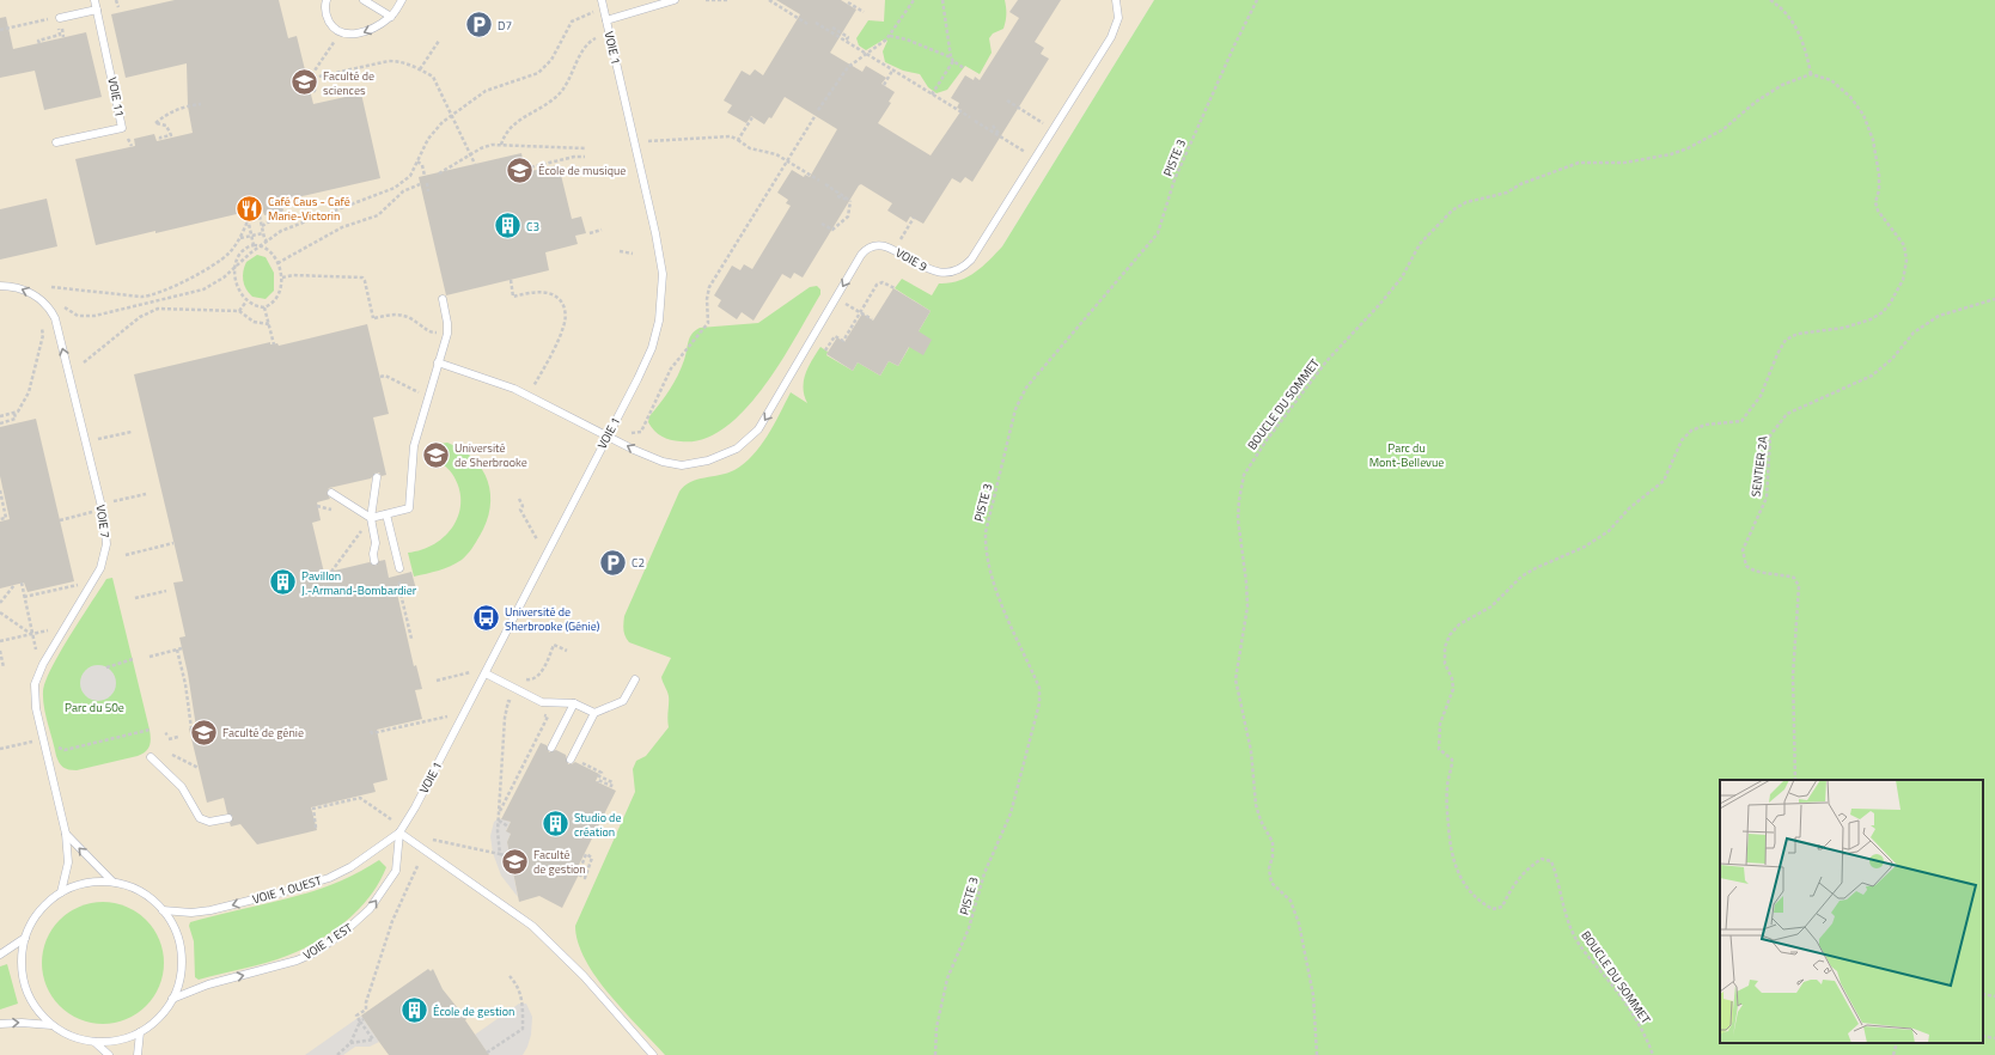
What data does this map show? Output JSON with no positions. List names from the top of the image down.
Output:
{
  "streets": {
    "lane": [
      "VOIE 1",
      "VOIE 11",
      "VOIE 9",
      "VOIE 7",
      "VOIE 1 OUEST",
      "VOIE 1 EST"
    ],
    "path": ["PISTE 3", "BOUCLE DU SOMMET", "SENTIER 2A"]
  },
  "crossings": [
    ["VOIE 1", "VOIE 9"],
    ["VOIE 1", "VOIE 1 OUEST"],
    ["VOIE 1", "VOIE 1 EST"],
    ["VOIE 7", "VOIE 1 OUEST"],
    ["VOIE 7", "VOIE 1 EST"],
    ["VOIE 1 OUEST", "VOIE 1 EST"]
  ],
  "one_way": [
    "VOIE 9",
    "VOIE 7",
    "VOIE 1 OUEST",
    "VOIE 1 EST"
  ],
  "parks": ["Parc du Mont-Bellevue", "Parc du 50e"],
  "places": {
    "parking": ["D7", "C2"],
    "school or university": [
      "Faculté de sciences",
      "École de musique",
      "Université de Sherbrooke",
      "Faculté de génie",
      "Faculté de gestion"
    ],
    "restaurant": ["Café Caus - Café Marie-Victorin"],
    "building": [
      "C3",
      "Pavillon J.-Armand-Bombardier",
      "Studio de création",
      "École de gestion"
    ],
    "bus stop": ["Université de Sherbrooke (Génie)"]
  }
}
